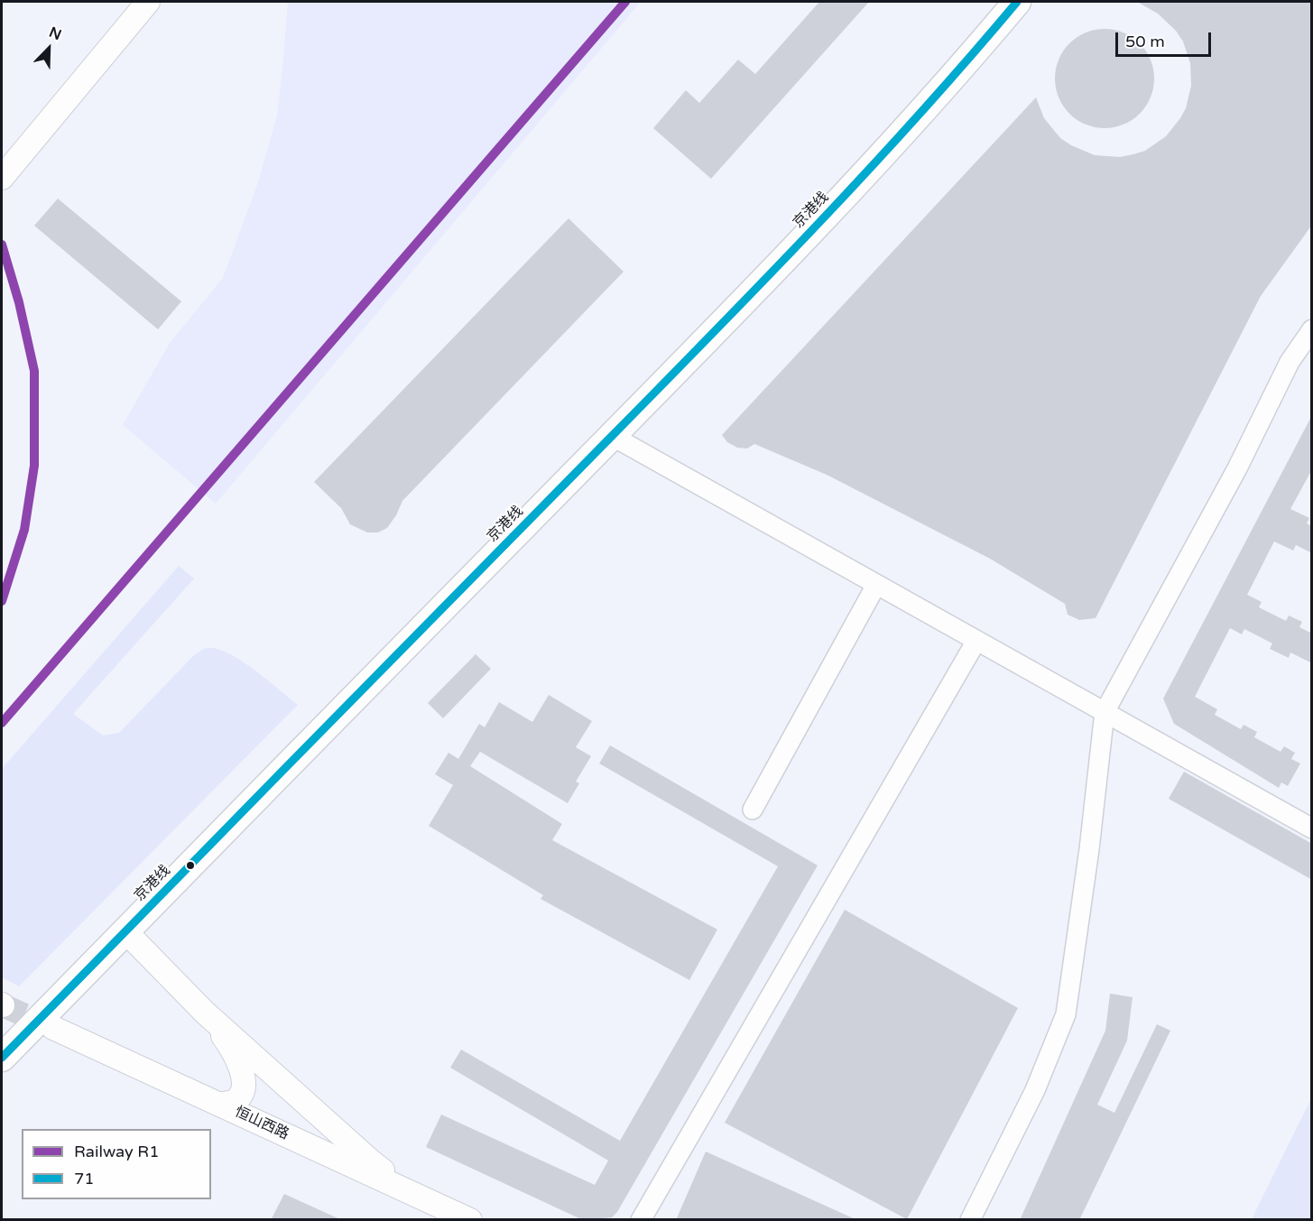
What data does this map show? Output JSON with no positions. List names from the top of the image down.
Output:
{
  "streets": {
    "highway": ["京港线"],
    "main road": ["恒山西路"]
  },
  "lines": ["rail line R1", "transit line 71"],
  "legend": ["Railway R1", "71"],
  "scale_bar": "50 m",
  "north": "top right"
}
